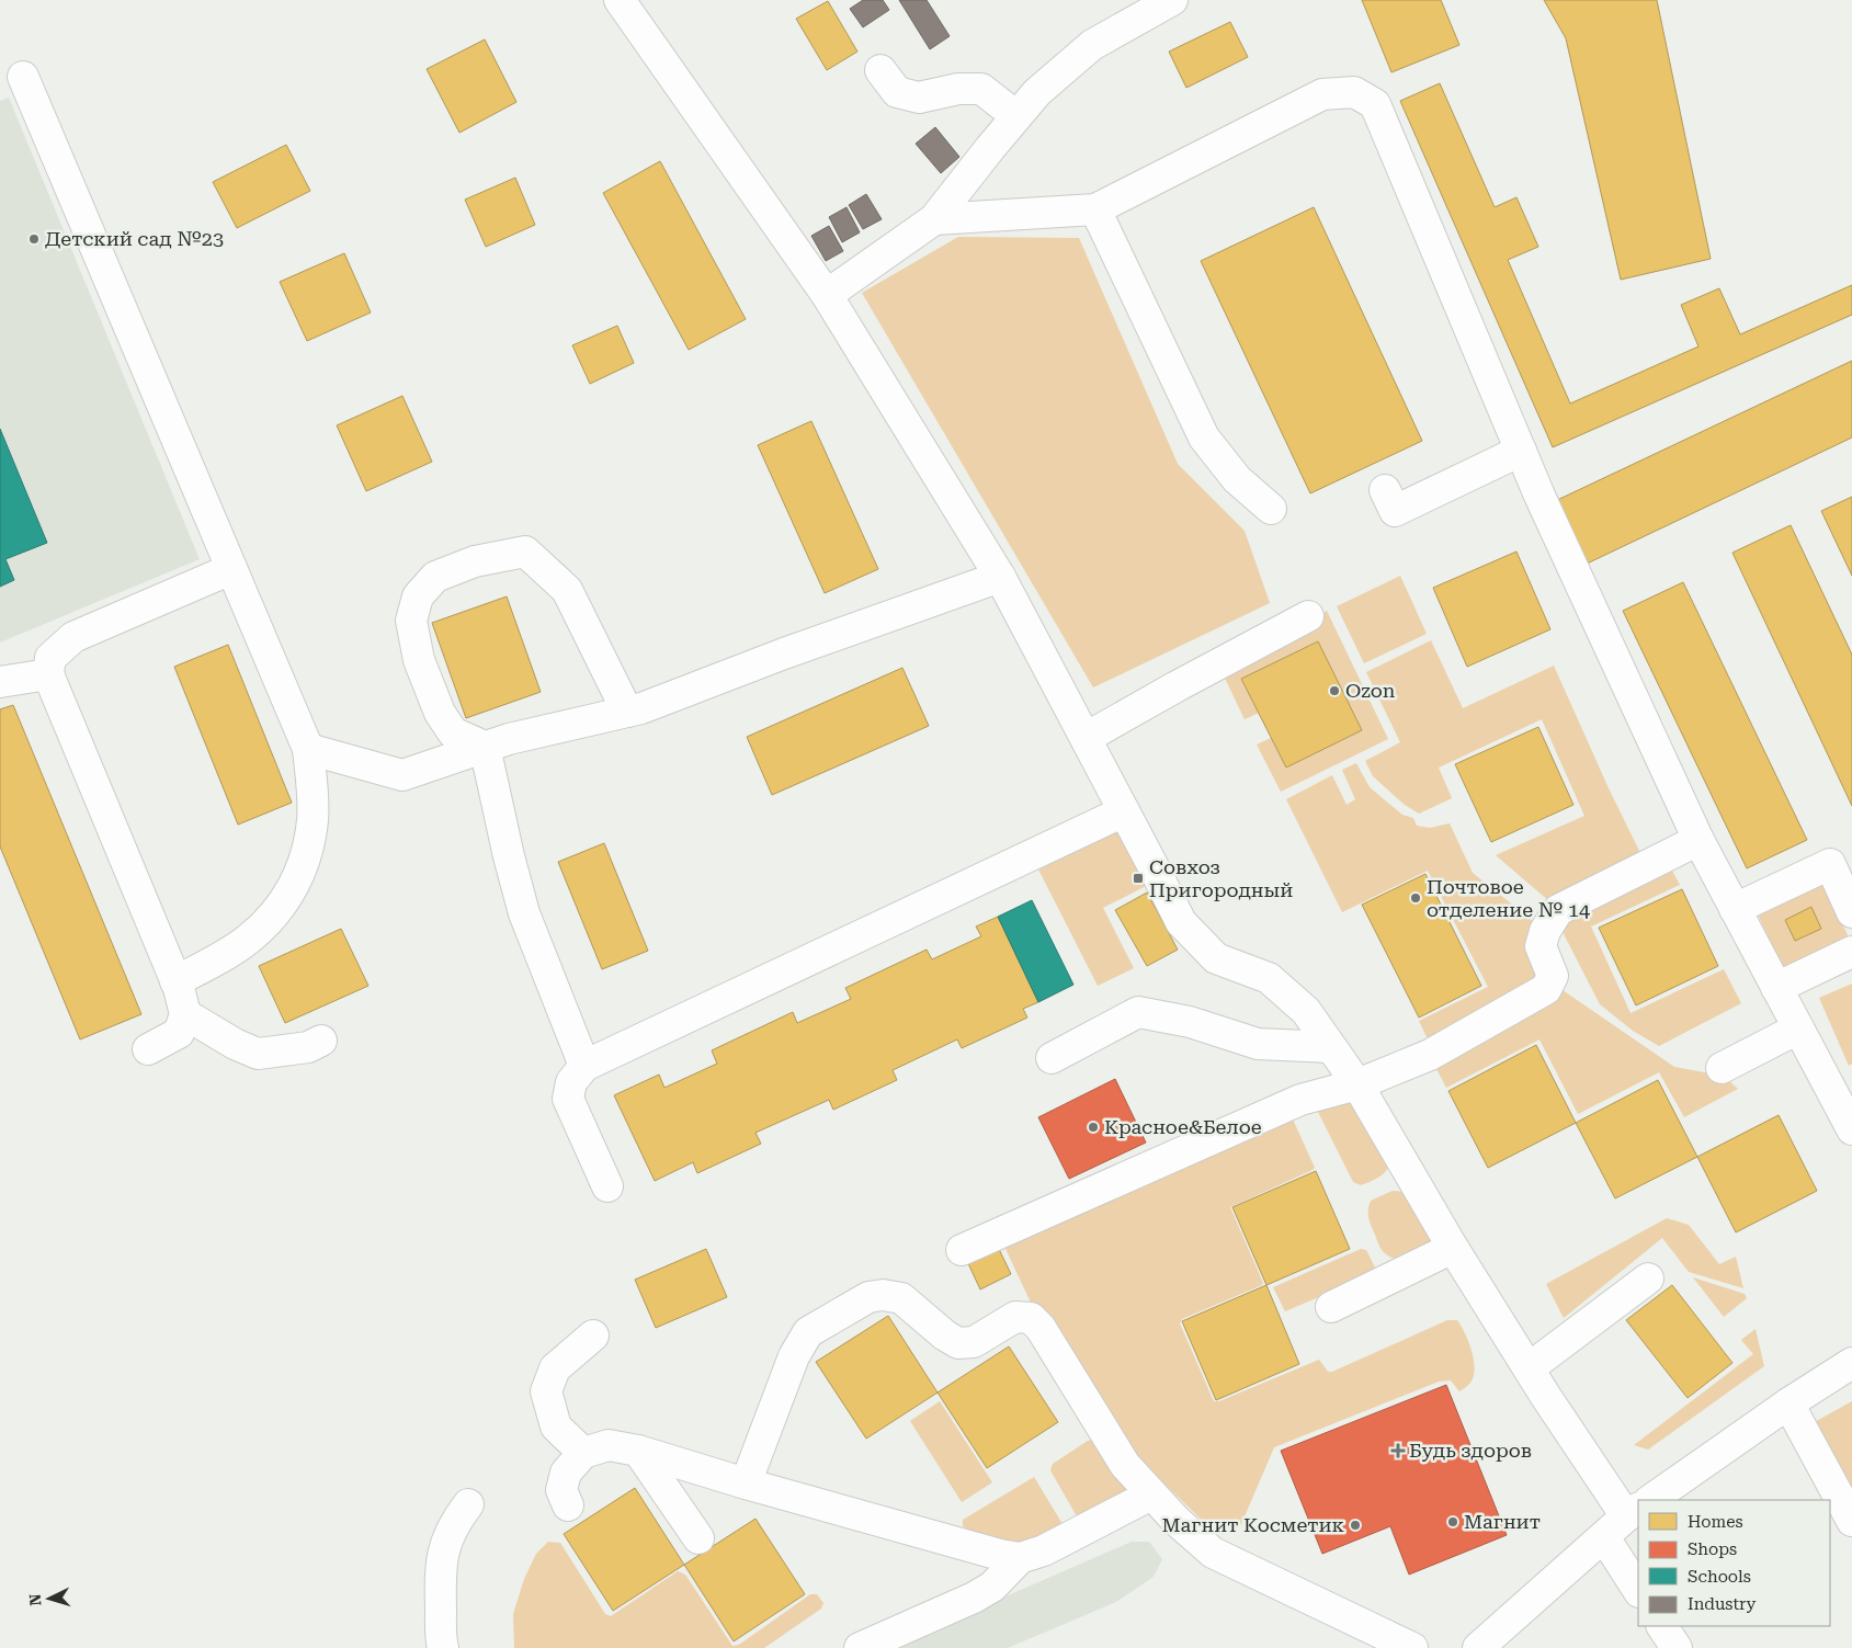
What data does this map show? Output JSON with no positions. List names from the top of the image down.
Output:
{
  "places": {
    "other": [
      "Детский сад №23",
      "Ozon",
      "Почтовое отделение № 14",
      "Красное&Белое",
      "Магнит",
      "Магнит Косметик"
    ],
    "transit": ["Совхоз Пригородный"],
    "health": ["Будь здоров"]
  },
  "legend": [
    "Homes",
    "Shops",
    "Schools",
    "Industry"
  ],
  "north": "left"
}
